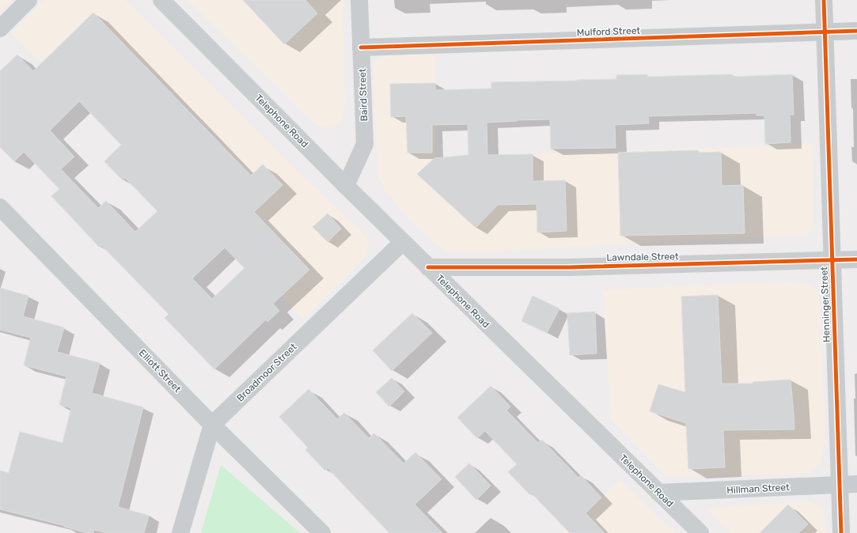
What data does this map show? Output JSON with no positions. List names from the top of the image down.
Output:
{
  "streets": {
    "main road": ["Telephone Road", "Lawndale Street"],
    "street": [
      "Mulford Street",
      "Baird Street",
      "Henninger Street",
      "Elliott Street",
      "Broadmoor Street",
      "Hillman Street"
    ]
  },
  "crossings": [
    ["Mulford Street", "Baird Street"],
    ["Mulford Street", "Henninger Street"],
    ["Baird Street", "Telephone Road"],
    ["Telephone Road", "Lawndale Street"],
    ["Telephone Road", "Broadmoor Street"],
    ["Telephone Road", "Hillman Street"],
    ["Lawndale Street", "Henninger Street"],
    ["Henninger Street", "Hillman Street"],
    ["Elliott Street", "Broadmoor Street"]
  ]
}
